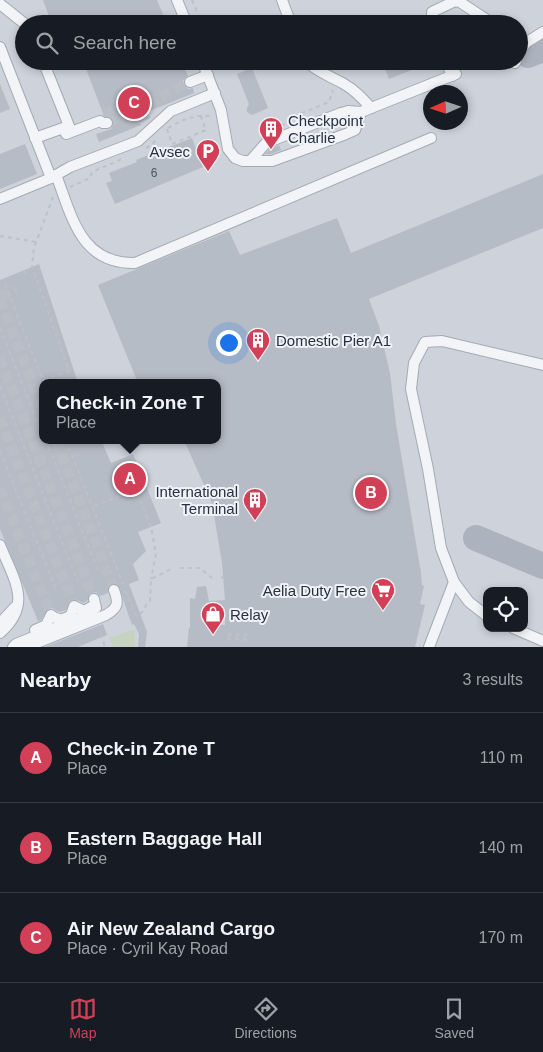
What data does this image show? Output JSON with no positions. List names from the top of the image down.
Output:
{
  "places": {
    "building": ["Checkpoint Charlie", "Domestic Pier A1", "International Terminal"],
    "parking": ["Avsec"],
    "supermarket": ["Aelia Duty Free"],
    "shop": ["Relay"]
  },
  "house_numbers": ["6"],
  "north": "left",
  "page": {
    "search": "Search here",
    "pins": ["C", "A", "B"],
    "popup": ["Check-in Zone T", "Place"],
    "heading": ["Nearby", "3 results"],
    "list": [
      {
        "mark": "A",
        "name": "Check-in Zone T",
        "note": "Place",
        "value": "110 m"
      },
      {
        "mark": "B",
        "name": "Eastern Baggage Hall",
        "note": "Place",
        "value": "140 m"
      },
      {
        "mark": "C",
        "name": "Air New Zealand Cargo",
        "note": "Place · Cyril Kay Road",
        "value": "170 m"
      }
    ],
    "nav": ["Map", "Directions", "Saved"]
  }
}
